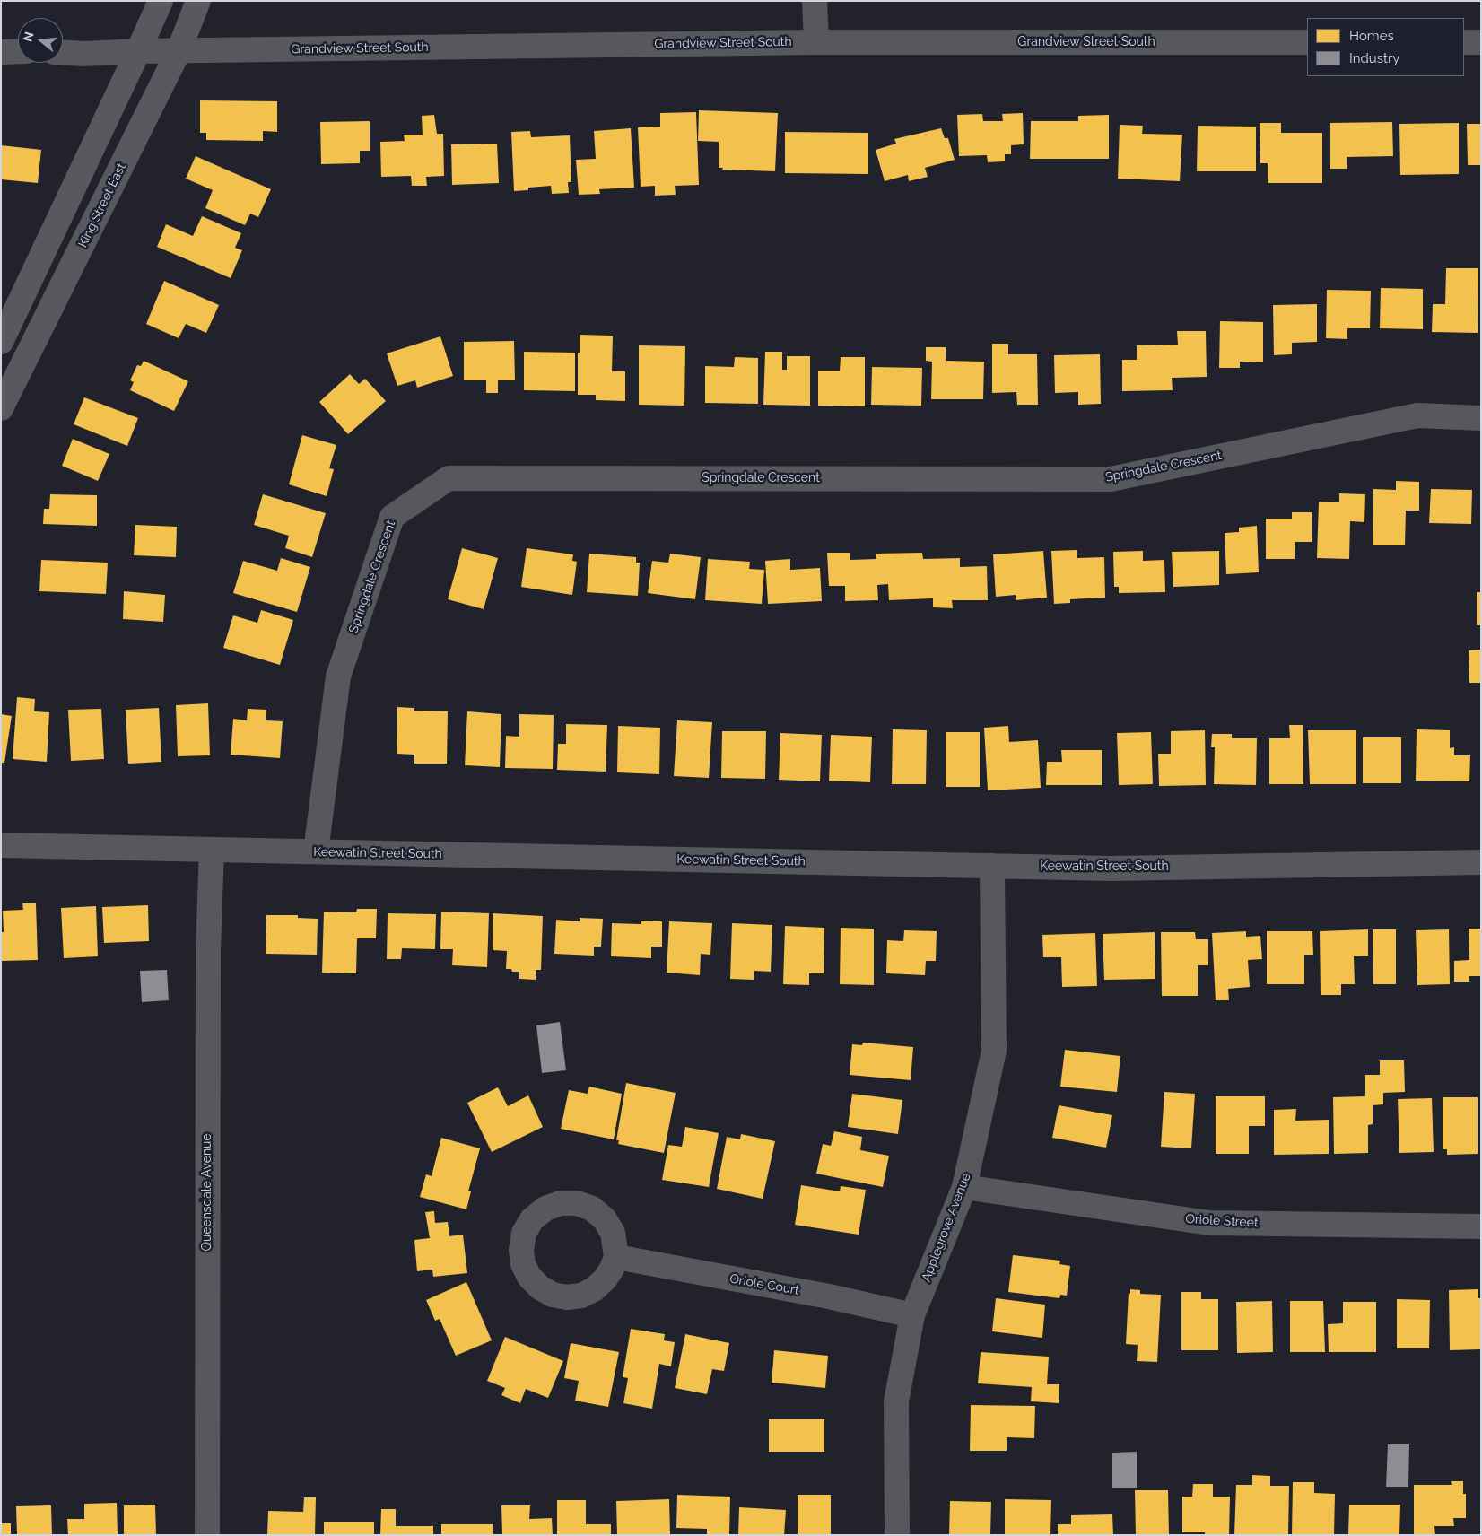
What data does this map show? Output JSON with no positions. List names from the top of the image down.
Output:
{
  "streets": {
    "main road": ["King Street East"],
    "street": [
      "Grandview Street South",
      "Springdale Crescent",
      "Keewatin Street South",
      "Queensdale Avenue",
      "Oriole Street",
      "Applegrove Avenue",
      "Oriole Court"
    ]
  },
  "crossings": [
    ["Grandview Street South", "King Street East"],
    ["Springdale Crescent", "Keewatin Street South"],
    ["Keewatin Street South", "Queensdale Avenue"],
    ["Keewatin Street South", "Applegrove Avenue"],
    ["Oriole Street", "Applegrove Avenue"],
    ["Applegrove Avenue", "Oriole Court"]
  ],
  "legend": ["Homes", "Industry"],
  "north": "left"
}
